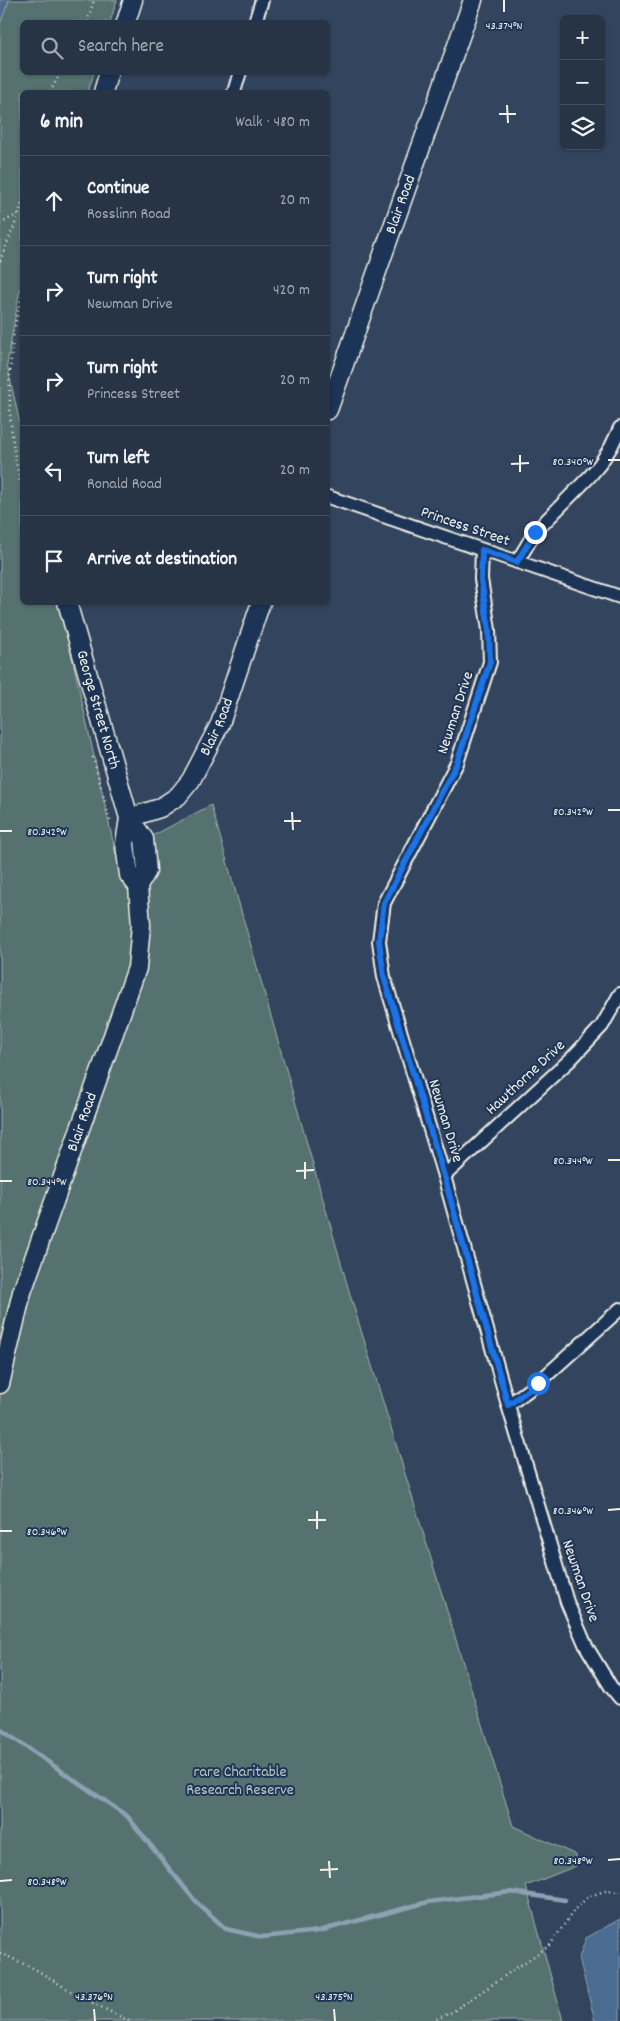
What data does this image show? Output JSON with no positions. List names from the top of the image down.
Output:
{
  "streets": {
    "main road": ["Blair Road", "George Street North"],
    "street": ["Princess Street", "Newman Drive", "Hawthorne Drive"]
  },
  "crossings": [
    ["Blair Road", "George Street North"],
    ["Princess Street", "Newman Drive"],
    ["Newman Drive", "Hawthorne Drive"]
  ],
  "parks": ["rare Charitable Research Reserve"],
  "page": {
    "map_buttons": ["+", "−"],
    "search": "Search here",
    "heading": ["6 min", "Walk · 480 m"],
    "list": [
      ["Continue", "Rosslinn Road", "20 m"],
      ["Turn right", "Newman Drive", "420 m"],
      ["Turn right", "Princess Street", "20 m"],
      ["Turn left", "Ronald Road", "20 m"],
      "Arrive at destination"
    ]
  },
  "coordinates": [
    "43.374°N",
    "80.340°W",
    "80.342°W",
    "80.344°W",
    "80.346°W",
    "80.348°W",
    "43.376°N",
    "43.375°N"
  ]
}
